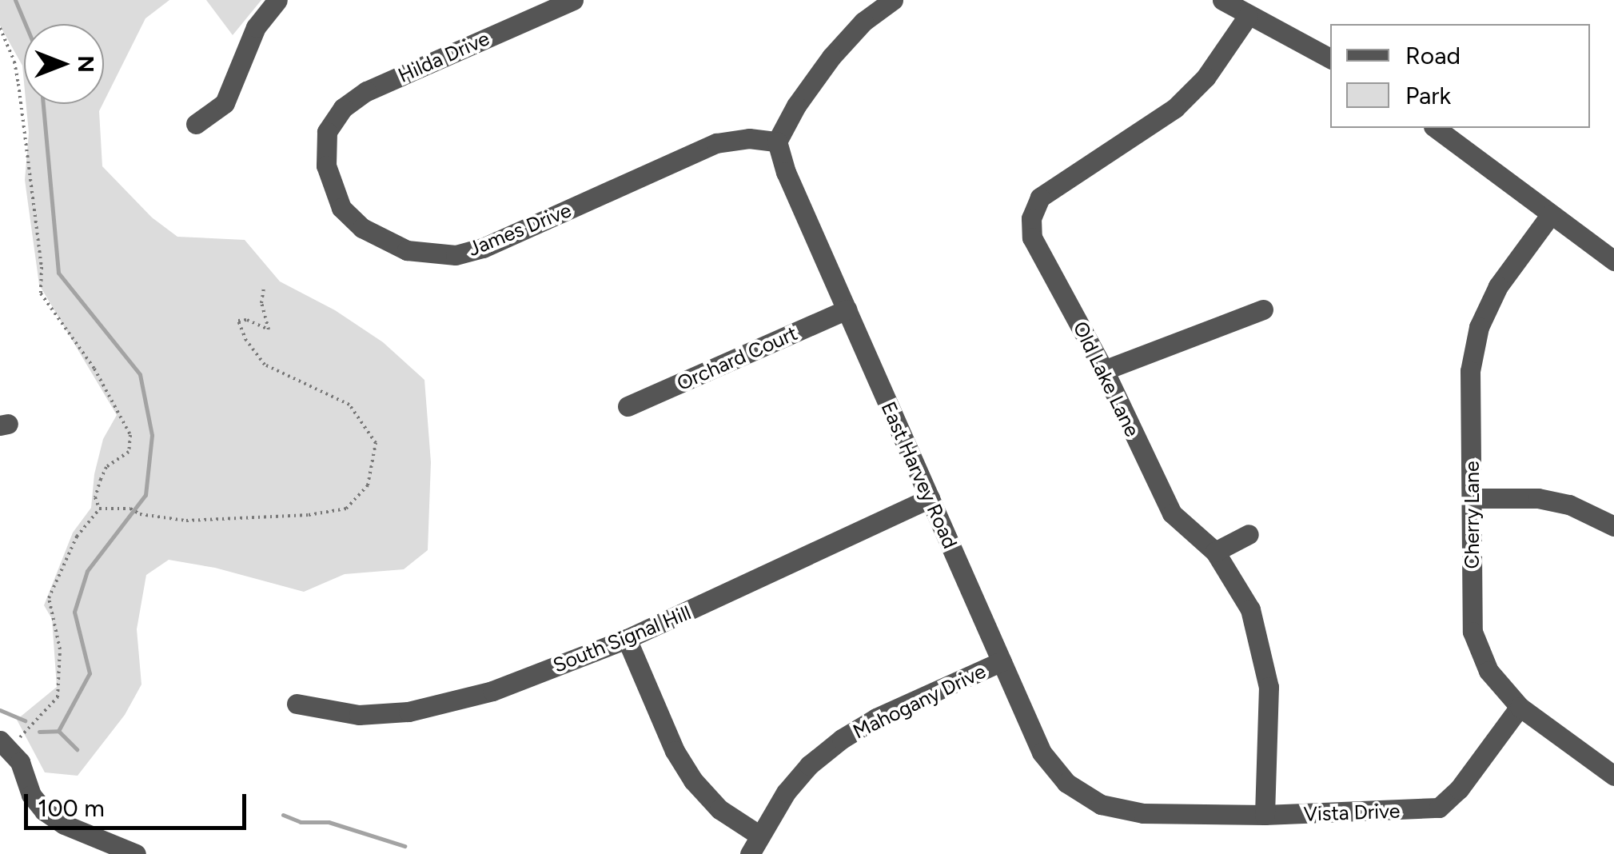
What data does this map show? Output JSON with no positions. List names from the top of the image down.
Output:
{
  "streets": {
    "street": [
      "Hilda Drive",
      "James Drive",
      "Orchard Court",
      "Old Lake Lane",
      "East Harvey Road",
      "Cherry Lane",
      "South Signal Hill",
      "Mahogany Drive",
      "Vista Drive"
    ]
  },
  "crossings": [
    ["Hilda Drive", "James Drive"],
    ["James Drive", "East Harvey Road"],
    ["Orchard Court", "East Harvey Road"],
    ["Old Lake Lane", "East Harvey Road"],
    ["Old Lake Lane", "Vista Drive"],
    ["East Harvey Road", "South Signal Hill"],
    ["East Harvey Road", "Mahogany Drive"],
    ["East Harvey Road", "Vista Drive"],
    ["Cherry Lane", "Vista Drive"]
  ],
  "legend": ["Road", "Park"],
  "scale_bar": "100 m",
  "north": "right"
}
